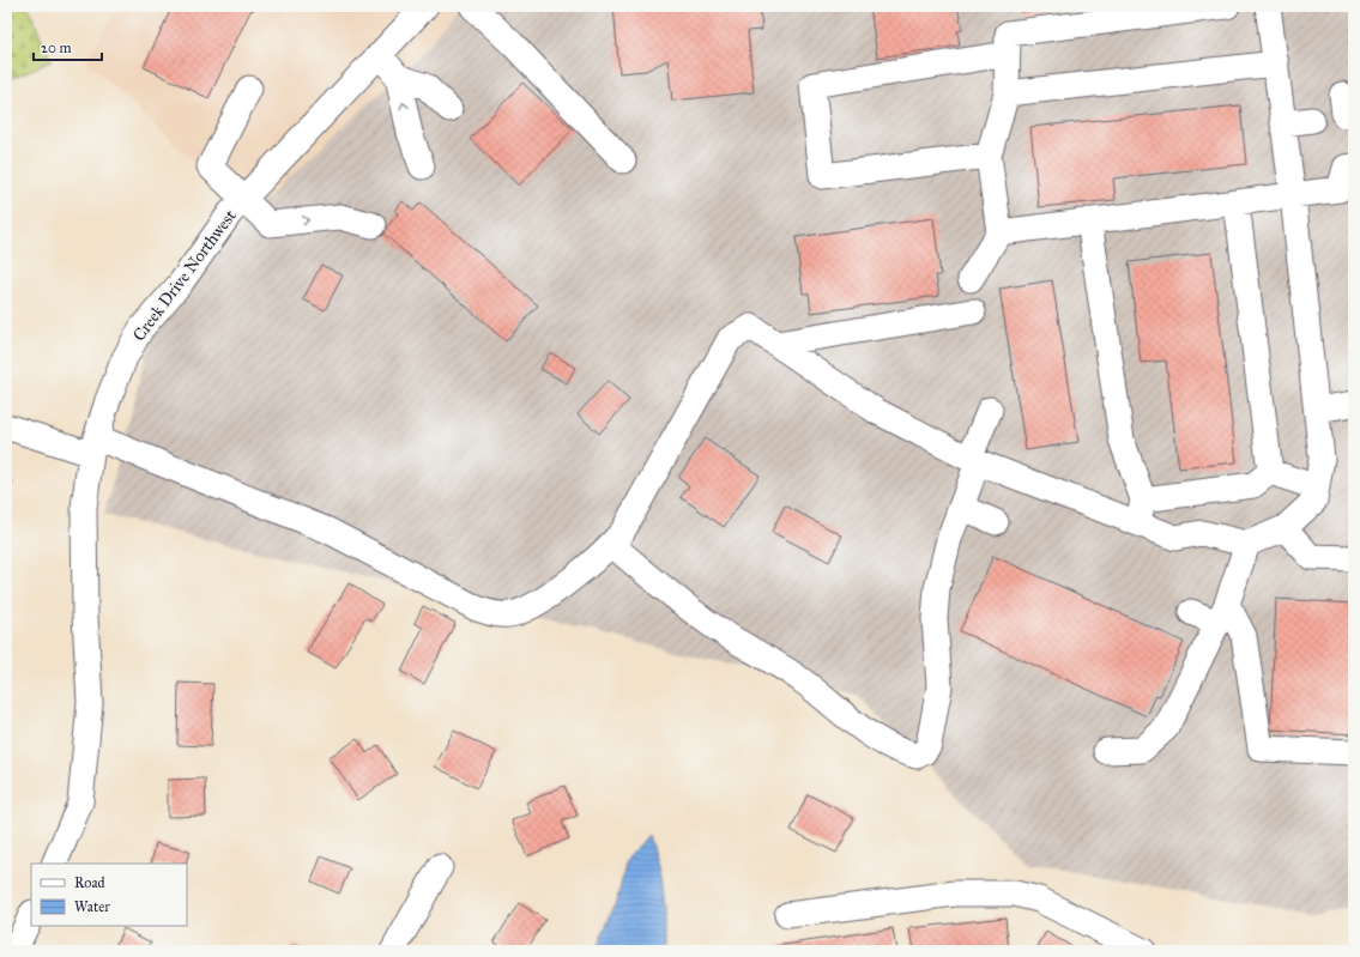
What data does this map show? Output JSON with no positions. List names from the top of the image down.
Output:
{
  "streets": {
    "street": ["Creek Drive Northwest"]
  },
  "legend": ["Road", "Water"],
  "scale_bar": "20 m"
}
